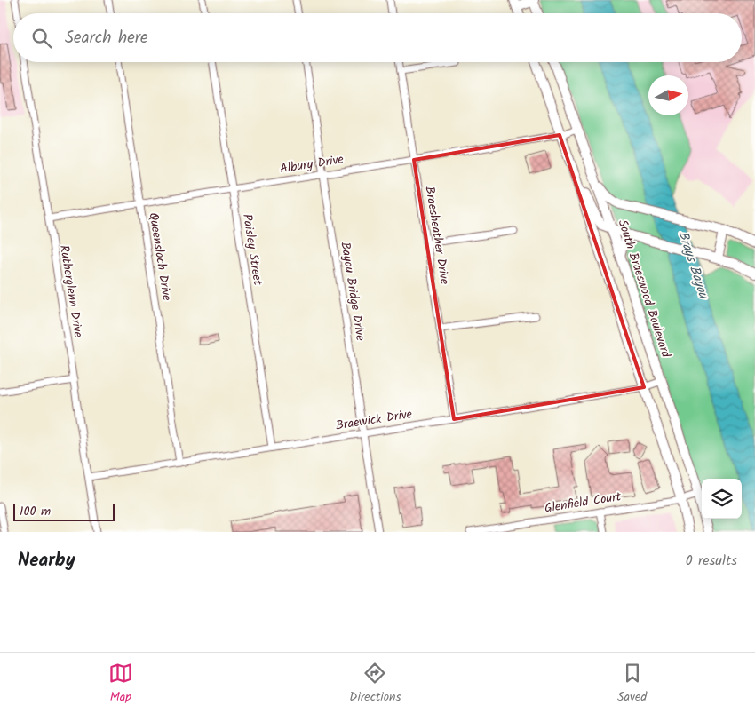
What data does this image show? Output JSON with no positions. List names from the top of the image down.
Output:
{
  "streets": {
    "main road": ["South Braeswood Boulevard"],
    "street": [
      "Albury Drive",
      "Braesheather Drive",
      "Paisley Street",
      "Queensloch Drive",
      "Rutherglenn Drive",
      "Bayou Bridge Drive",
      "Braewick Drive",
      "Glenfield Court"
    ]
  },
  "crossings": [
    ["Albury Drive", "Braesheather Drive"],
    ["Albury Drive", "Paisley Street"],
    ["Albury Drive", "Queensloch Drive"],
    ["Albury Drive", "South Braeswood Boulevard"],
    ["Albury Drive", "Rutherglenn Drive"],
    ["Albury Drive", "Bayou Bridge Drive"],
    ["Braesheather Drive", "Braewick Drive"],
    ["Paisley Street", "Braewick Drive"],
    ["Queensloch Drive", "Braewick Drive"],
    ["South Braeswood Boulevard", "Braewick Drive"],
    ["South Braeswood Boulevard", "Glenfield Court"],
    ["Rutherglenn Drive", "Braewick Drive"],
    ["Bayou Bridge Drive", "Braewick Drive"]
  ],
  "water": ["Brays Bayou"],
  "scale_bar": "100 m",
  "north": "right",
  "page": {
    "search": "Search here",
    "scale": "100 m",
    "heading": ["Nearby", "0 results"],
    "nav": ["Map", "Directions", "Saved"]
  }
}
